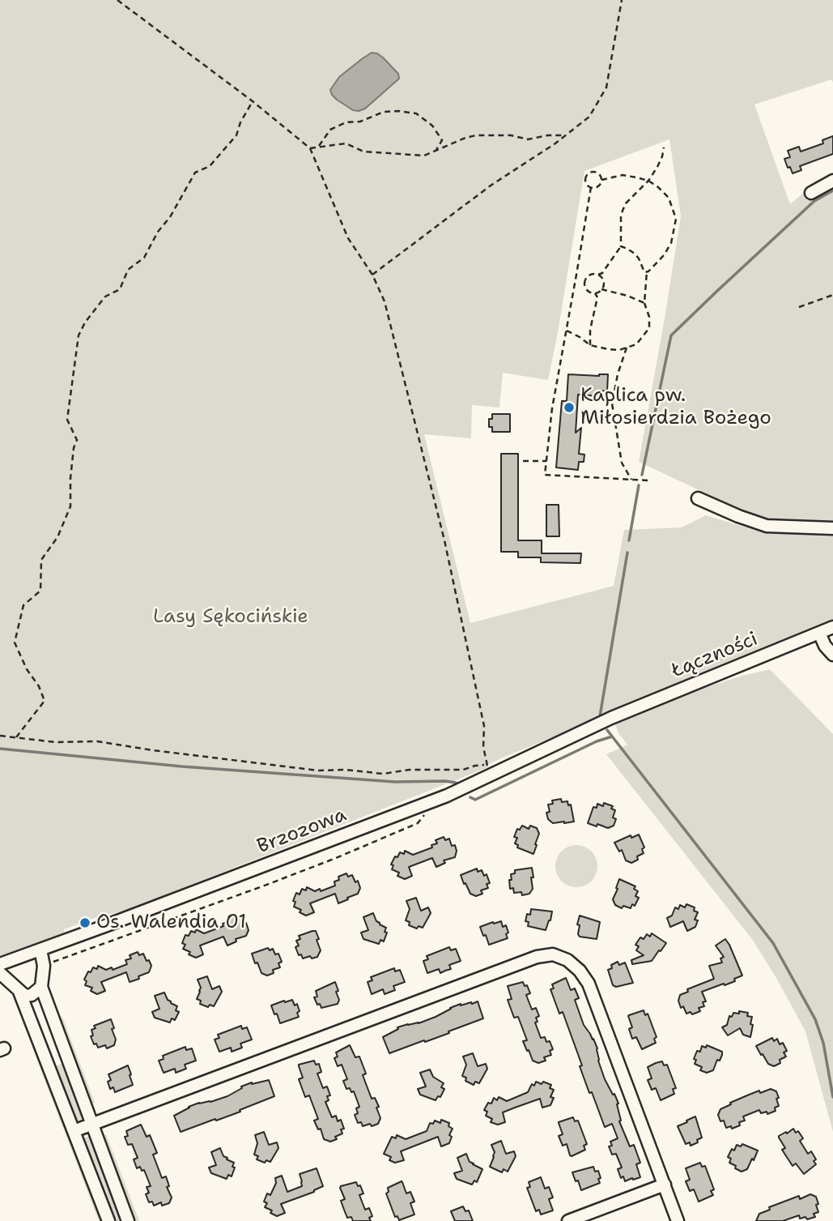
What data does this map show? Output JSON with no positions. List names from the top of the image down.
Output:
{
  "streets": {
    "street": ["Łączności", "Brzozowa"]
  },
  "crossings": [
    ["Łączności", "Brzozowa"]
  ],
  "parks": ["Lasy Sękocińskie"],
  "places": ["Kaplica pw. Miłosierdzia Bożego", "Os. Walendia 01"]
}
